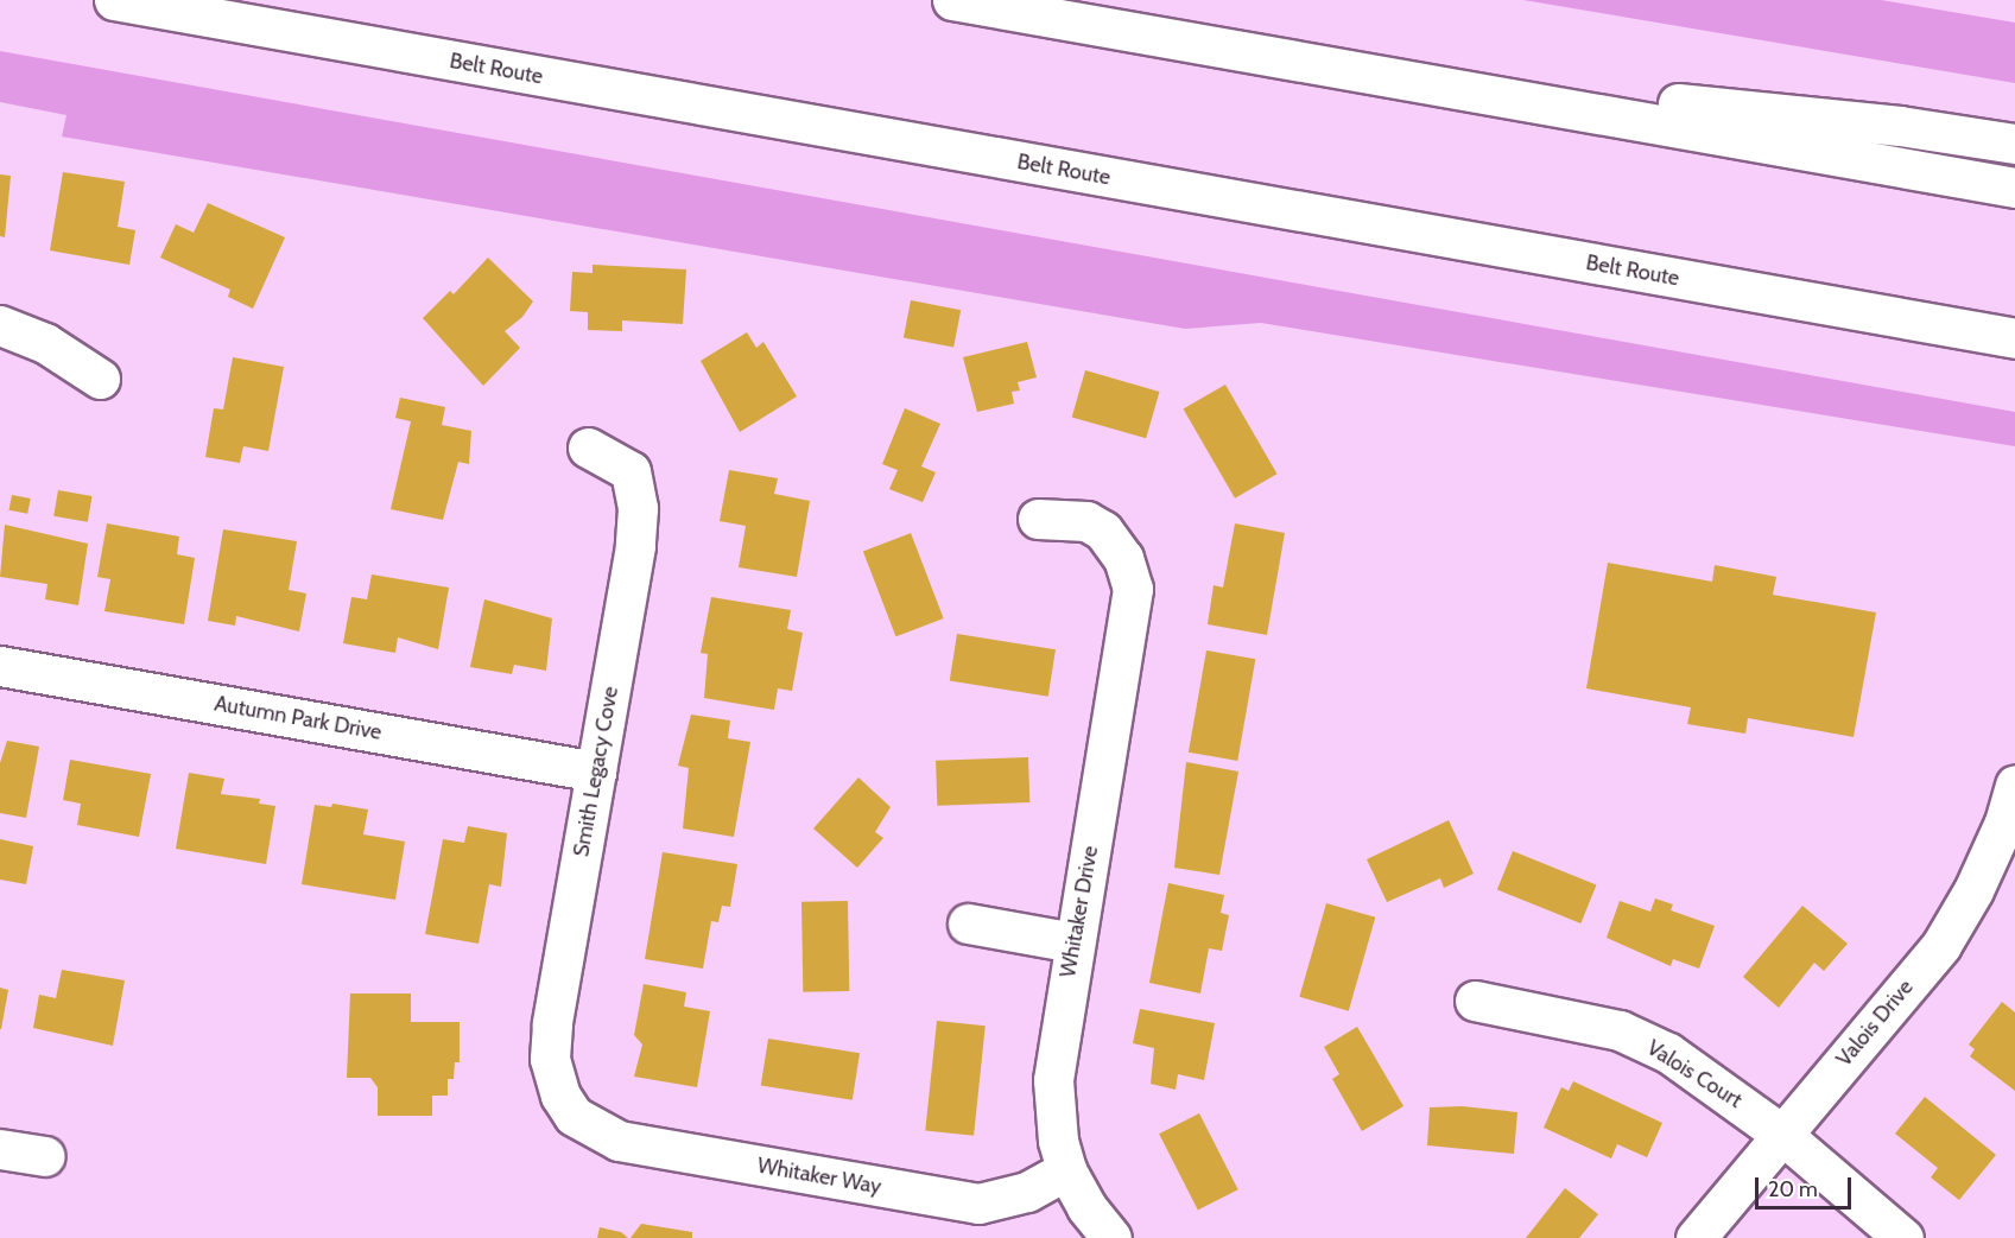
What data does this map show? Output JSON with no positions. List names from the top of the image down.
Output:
{
  "streets": {
    "main road": [
      "Belt Route",
      "Autumn Park Drive",
      "Smith Legacy Cove",
      "Whitaker Drive",
      "Valois Drive",
      "Valois Court",
      "Whitaker Way"
    ]
  },
  "crossings": [
    ["Autumn Park Drive", "Smith Legacy Cove"],
    ["Smith Legacy Cove", "Whitaker Way"],
    ["Whitaker Drive", "Whitaker Way"],
    ["Valois Drive", "Valois Court"]
  ],
  "scale_bar": "20 m"
}
